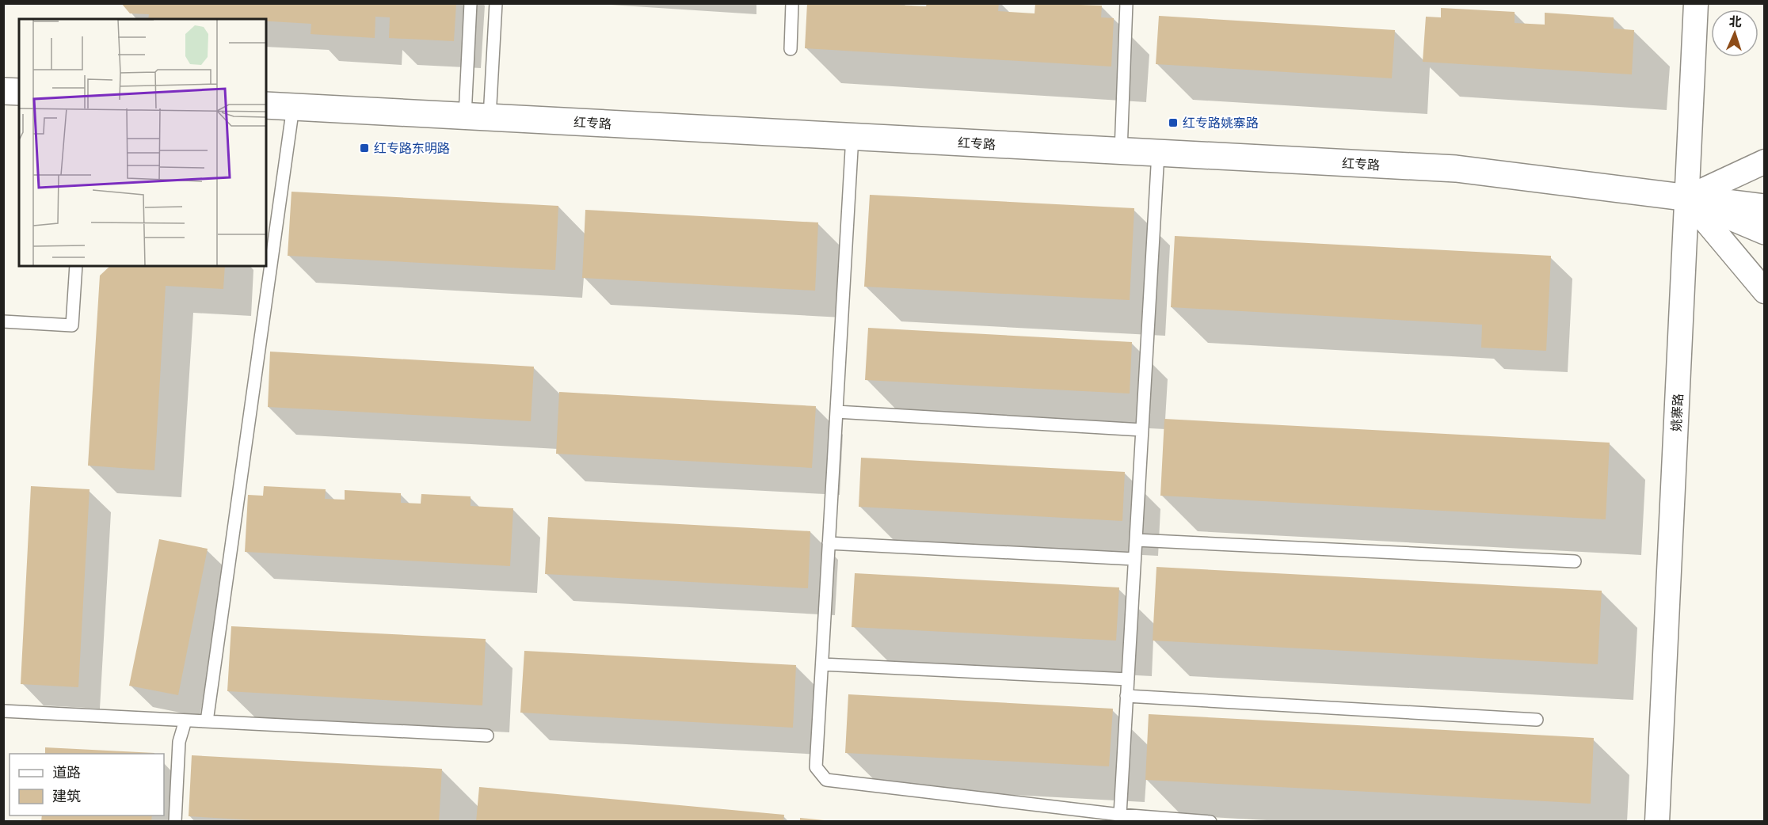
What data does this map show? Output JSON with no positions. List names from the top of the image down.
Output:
{
  "streets": {
    "street": ["红专路", "姚寨路"]
  },
  "crossings": [
    ["红专路", "姚寨路"]
  ],
  "places": {
    "transit": ["红专路姚寨路", "红专路东明路"]
  },
  "legend": ["道路", "建筑"],
  "north": "top"
}
